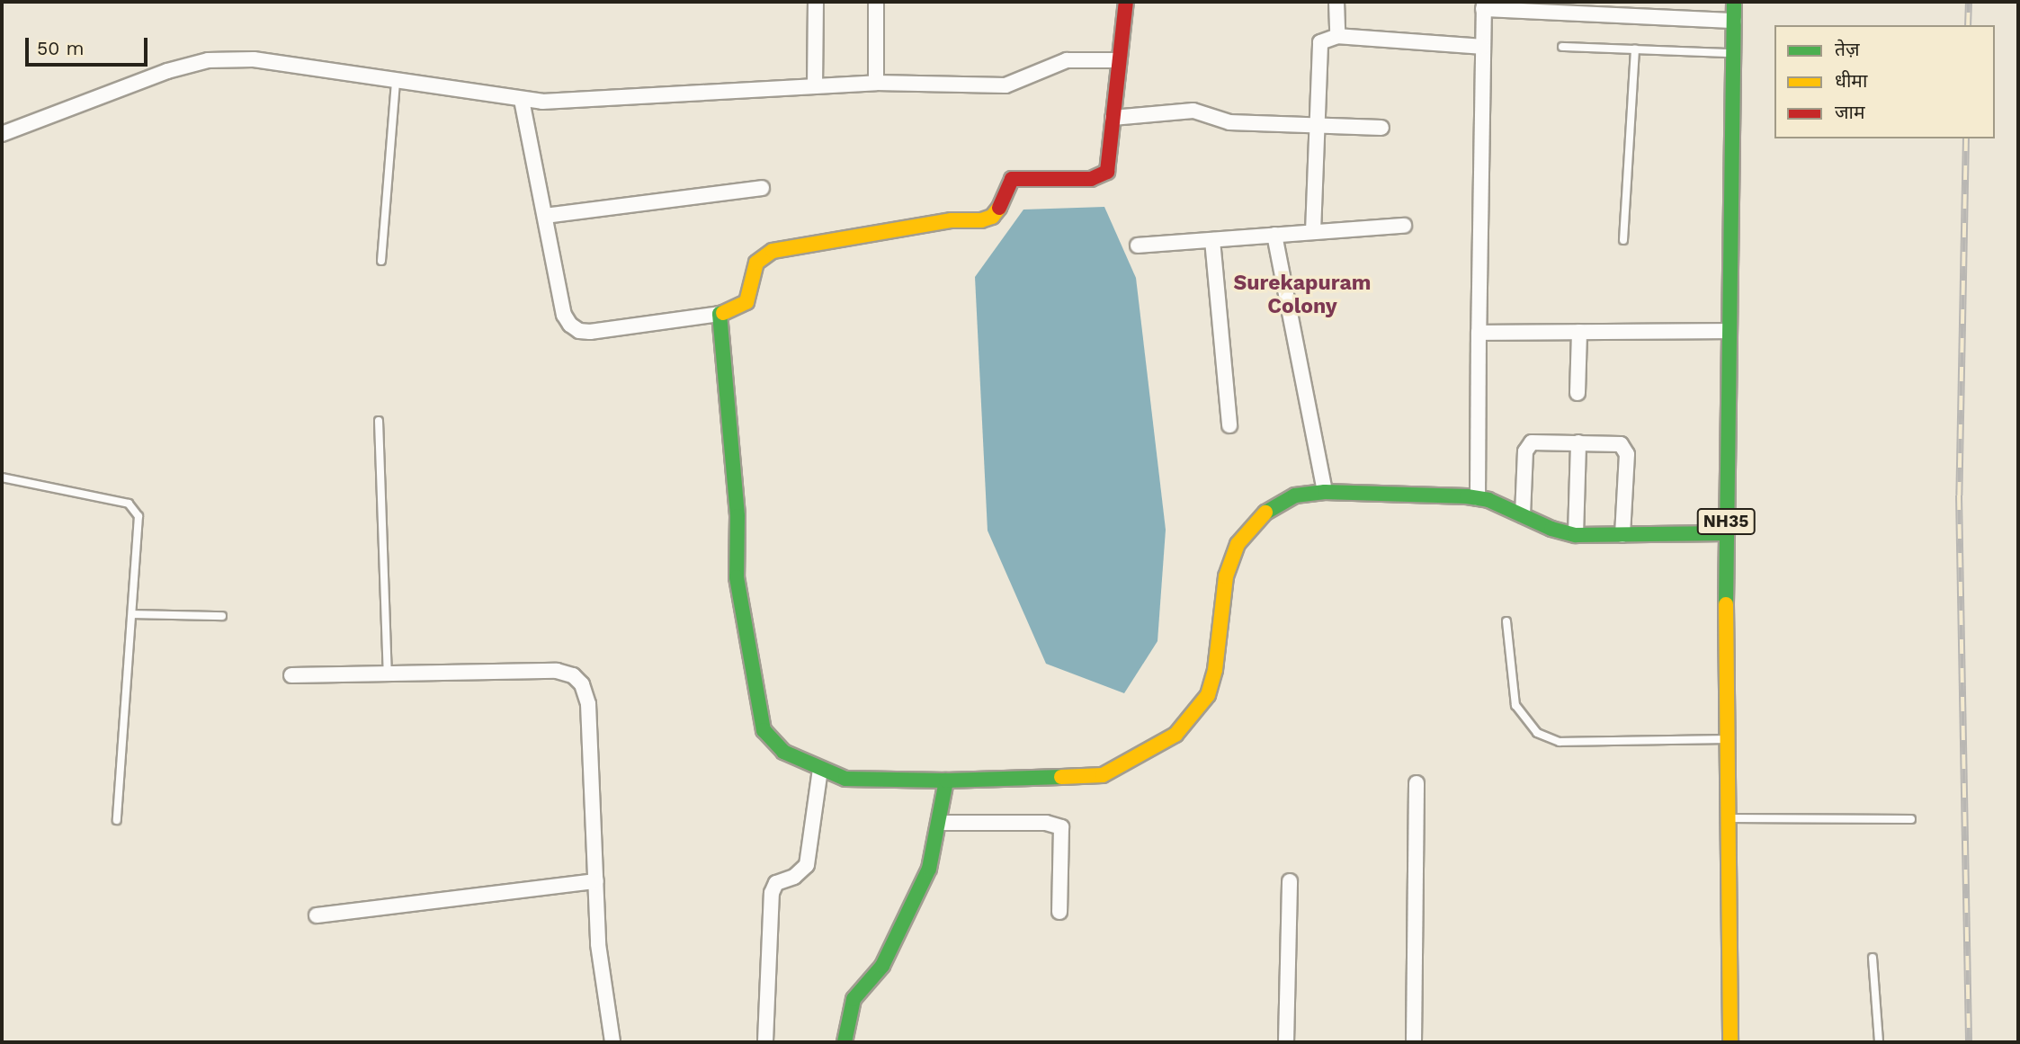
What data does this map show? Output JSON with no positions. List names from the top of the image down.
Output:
{
  "streets": {
    "main road": ["NH35"]
  },
  "districts": ["Surekapuram Colony"],
  "legend": ["तेज़", "धीमा", "जाम"],
  "scale_bar": "50 m"
}
